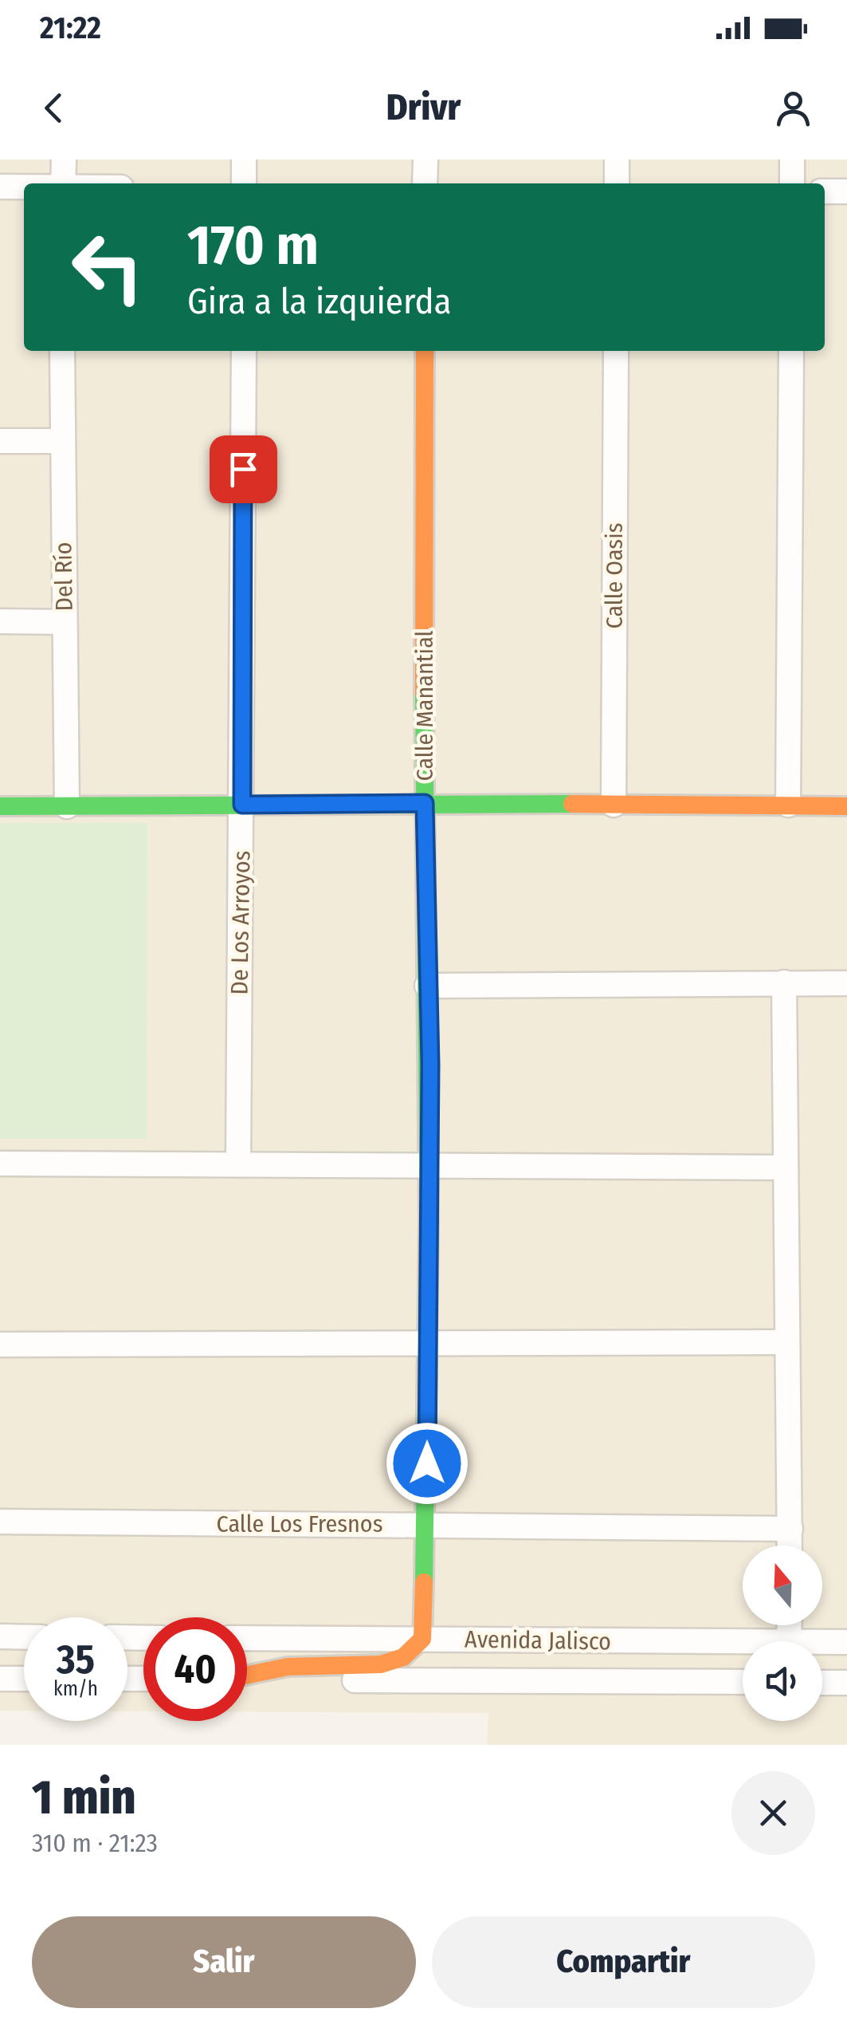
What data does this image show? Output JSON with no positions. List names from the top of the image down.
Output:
{
  "streets": {
    "street": [
      "Calle Oasis",
      "Del Río",
      "Calle Manantial",
      "De Los Arroyos",
      "Calle Los Fresnos",
      "Avenida Jalisco"
    ]
  },
  "crossings": [
    ["Calle Manantial", "Calle Los Fresnos"],
    ["Calle Manantial", "Avenida Jalisco"]
  ],
  "north": "top",
  "page": {
    "status": "21:22",
    "header": "Drivr",
    "turn": ["170 m", "Gira a la izquierda"],
    "speed": "35 km/h",
    "limit": "40",
    "heading": ["1 min", "310 m · 21:23"],
    "buttons": ["Salir", "Compartir"]
  }
}
